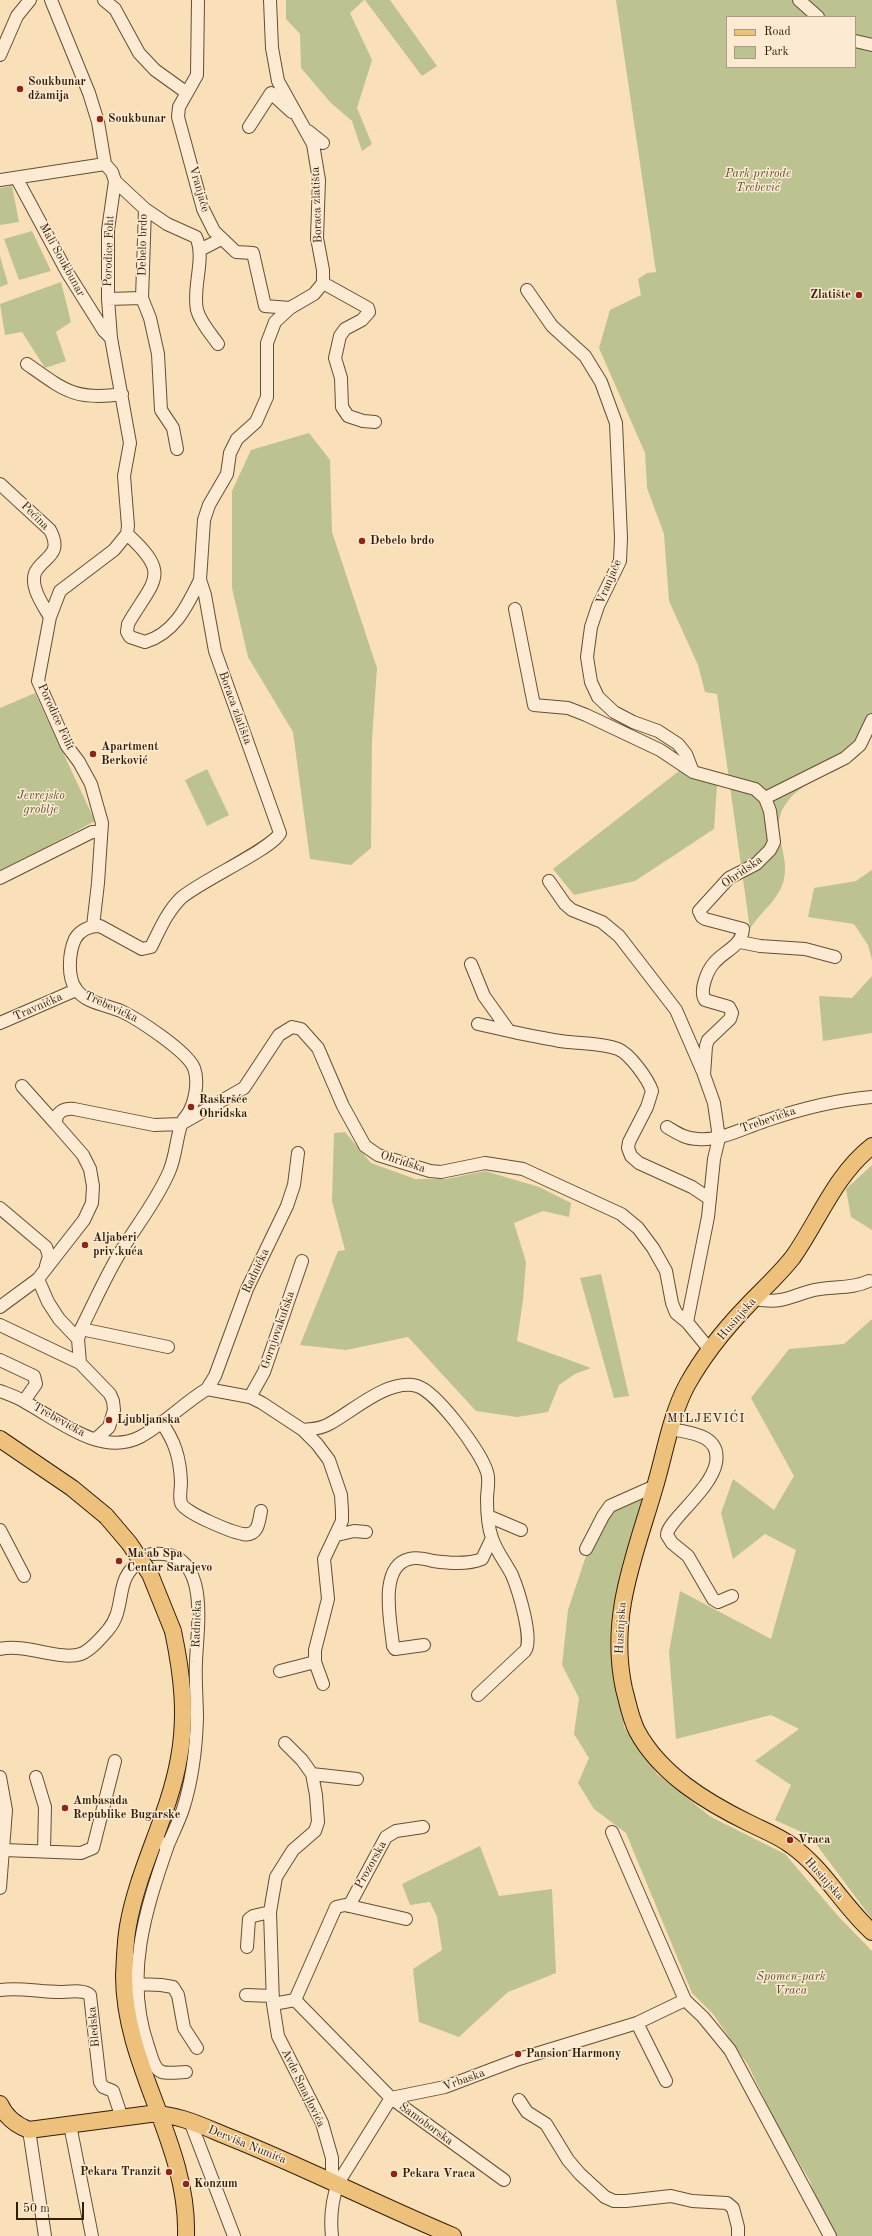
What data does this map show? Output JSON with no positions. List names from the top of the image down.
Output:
{
  "streets": {
    "main road": ["Husinjska", "Derviša Numića"],
    "street": [
      "Vranjače",
      "Boraca zlatišta",
      "Debelo brdo",
      "Porodice Foht",
      "Mali Soukbunar",
      "Pećina",
      "Ohridska",
      "Travnička",
      "Trebevićka",
      "Radnička",
      "Gornjovakufska",
      "Prozorska",
      "Bledska",
      "Vrbaska",
      "Avde Smajlovića",
      "Samoborska"
    ]
  },
  "crossings": [
    ["Vranjače", "Boraca zlatišta"],
    ["Boraca zlatišta", "Porodice Foht"],
    ["Boraca zlatišta", "Trebevićka"],
    ["Debelo brdo", "Porodice Foht"],
    ["Porodice Foht", "Mali Soukbunar"],
    ["Porodice Foht", "Pećina"],
    ["Porodice Foht", "Trebevićka"],
    ["Ohridska", "Trebevićka"],
    ["Ohridska", "Husinjska"],
    ["Travnička", "Trebevićka"],
    ["Bledska", "Derviša Numića"],
    ["Vrbaska", "Samoborska"],
    ["Avde Smajlovića", "Samoborska"],
    ["Avde Smajlovića", "Derviša Numića"],
    ["Samoborska", "Derviša Numića"]
  ],
  "districts": ["MILJEVIĆI"],
  "parks": ["Park prirode Trebević", "Jevrejsko groblje", "Spomen-park Vraca"],
  "places": [
    "Soukbunar džamija",
    "Soukbunar",
    "Zlatište",
    "Debelo brdo",
    "Apartment Berković",
    "Raskršće Ohridska",
    "Aljaberi priv.kuća",
    "Ljubljanska",
    "Ma'ab Spa Centar Sarajevo",
    "Ambasada Republike Bugarske",
    "Vraca",
    "Pansion Harmony",
    "Pekara Tranzit",
    "Pekara Vraca",
    "Konzum"
  ],
  "legend": ["Road", "Park"],
  "scale_bar": "50 m"
}
